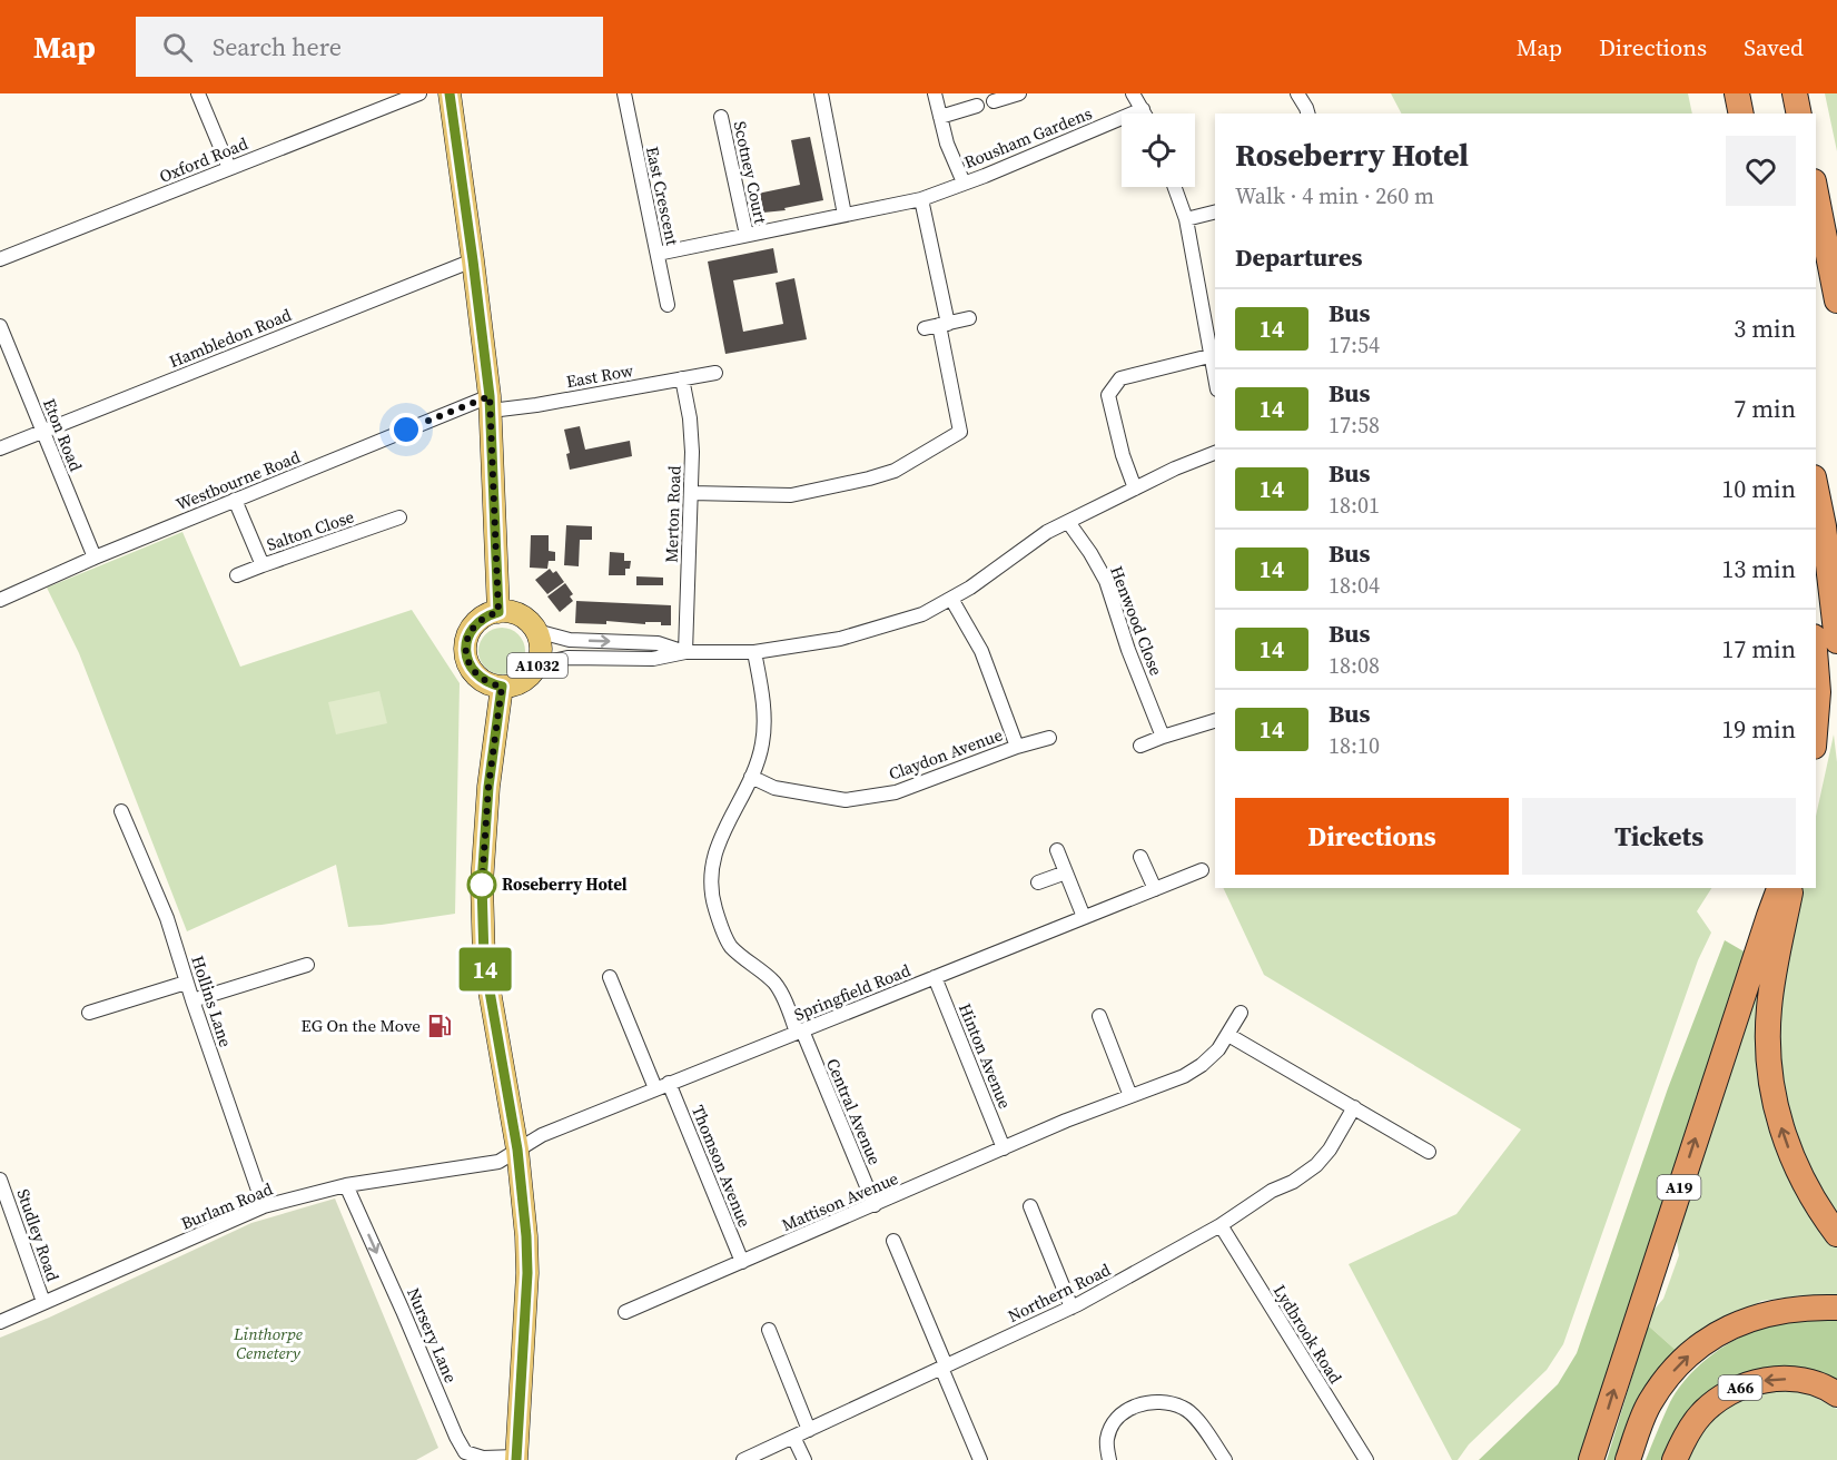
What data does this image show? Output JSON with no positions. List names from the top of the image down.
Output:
{
  "streets": {
    "highway": ["A19", "A66"],
    "main road": ["A1032"],
    "street": [
      "Rousham Gardens",
      "Oxford Road",
      "Scotney Court",
      "East Crescent",
      "Hambledon Road",
      "East Row",
      "Eton Road",
      "Westbourne Road",
      "Merton Road",
      "Salton Close",
      "Henwood Close",
      "Claydon Avenue",
      "Springfield Road",
      "Hollins Lane",
      "Hinton Avenue",
      "Central Avenue",
      "Thomson Avenue",
      "Mattison Avenue",
      "Burlam Road",
      "Studley Road",
      "Northern Road",
      "Lydbrook Road",
      "Nursery Lane"
    ]
  },
  "crossings": [
    ["Rousham Gardens", "Scotney Court"],
    ["Rousham Gardens", "East Crescent"],
    ["Hambledon Road", "Eton Road"],
    ["East Row", "Westbourne Road"],
    ["East Row", "Merton Road"],
    ["Eton Road", "Westbourne Road"],
    ["Westbourne Road", "Salton Close"],
    ["A1032", "Springfield Road"],
    ["A1032", "Burlam Road"],
    ["A1032", "Nursery Lane"],
    ["Claydon Avenue", "Central Avenue"],
    ["Springfield Road", "Hinton Avenue"],
    ["Springfield Road", "Central Avenue"],
    ["Springfield Road", "Thomson Avenue"],
    ["Springfield Road", "Burlam Road"],
    ["Hollins Lane", "Burlam Road"],
    ["Hinton Avenue", "Mattison Avenue"],
    ["Central Avenue", "Mattison Avenue"],
    ["Thomson Avenue", "Mattison Avenue"],
    ["Burlam Road", "Studley Road"],
    ["Burlam Road", "Nursery Lane"],
    ["Northern Road", "Lydbrook Road"]
  ],
  "one_way": ["Nursery Lane"],
  "parks": ["Linthorpe Cemetery"],
  "places": {
    "other": ["Roseberry Hotel"],
    "fuel station": ["EG On the Move"]
  },
  "lines": ["bus line 14"],
  "page": {
    "header": "Map",
    "search": "Search here",
    "nav": ["Map", "Directions", "Saved"],
    "on_map": "14",
    "heading": [
      ["Roseberry Hotel", "Walk · 4 min · 260 m"],
      "Departures"
    ],
    "list": [
      {
        "mark": "14",
        "name": "Bus",
        "note": "17:54",
        "value": "3 min"
      },
      {
        "mark": "14",
        "name": "Bus",
        "note": "17:58",
        "value": "7 min"
      },
      {
        "mark": "14",
        "name": "Bus",
        "note": "18:01",
        "value": "10 min"
      },
      {
        "mark": "14",
        "name": "Bus",
        "note": "18:04",
        "value": "13 min"
      },
      {
        "mark": "14",
        "name": "Bus",
        "note": "18:08",
        "value": "17 min"
      },
      {
        "mark": "14",
        "name": "Bus",
        "note": "18:10",
        "value": "19 min"
      }
    ],
    "buttons": ["Directions", "Tickets"]
  }
}
